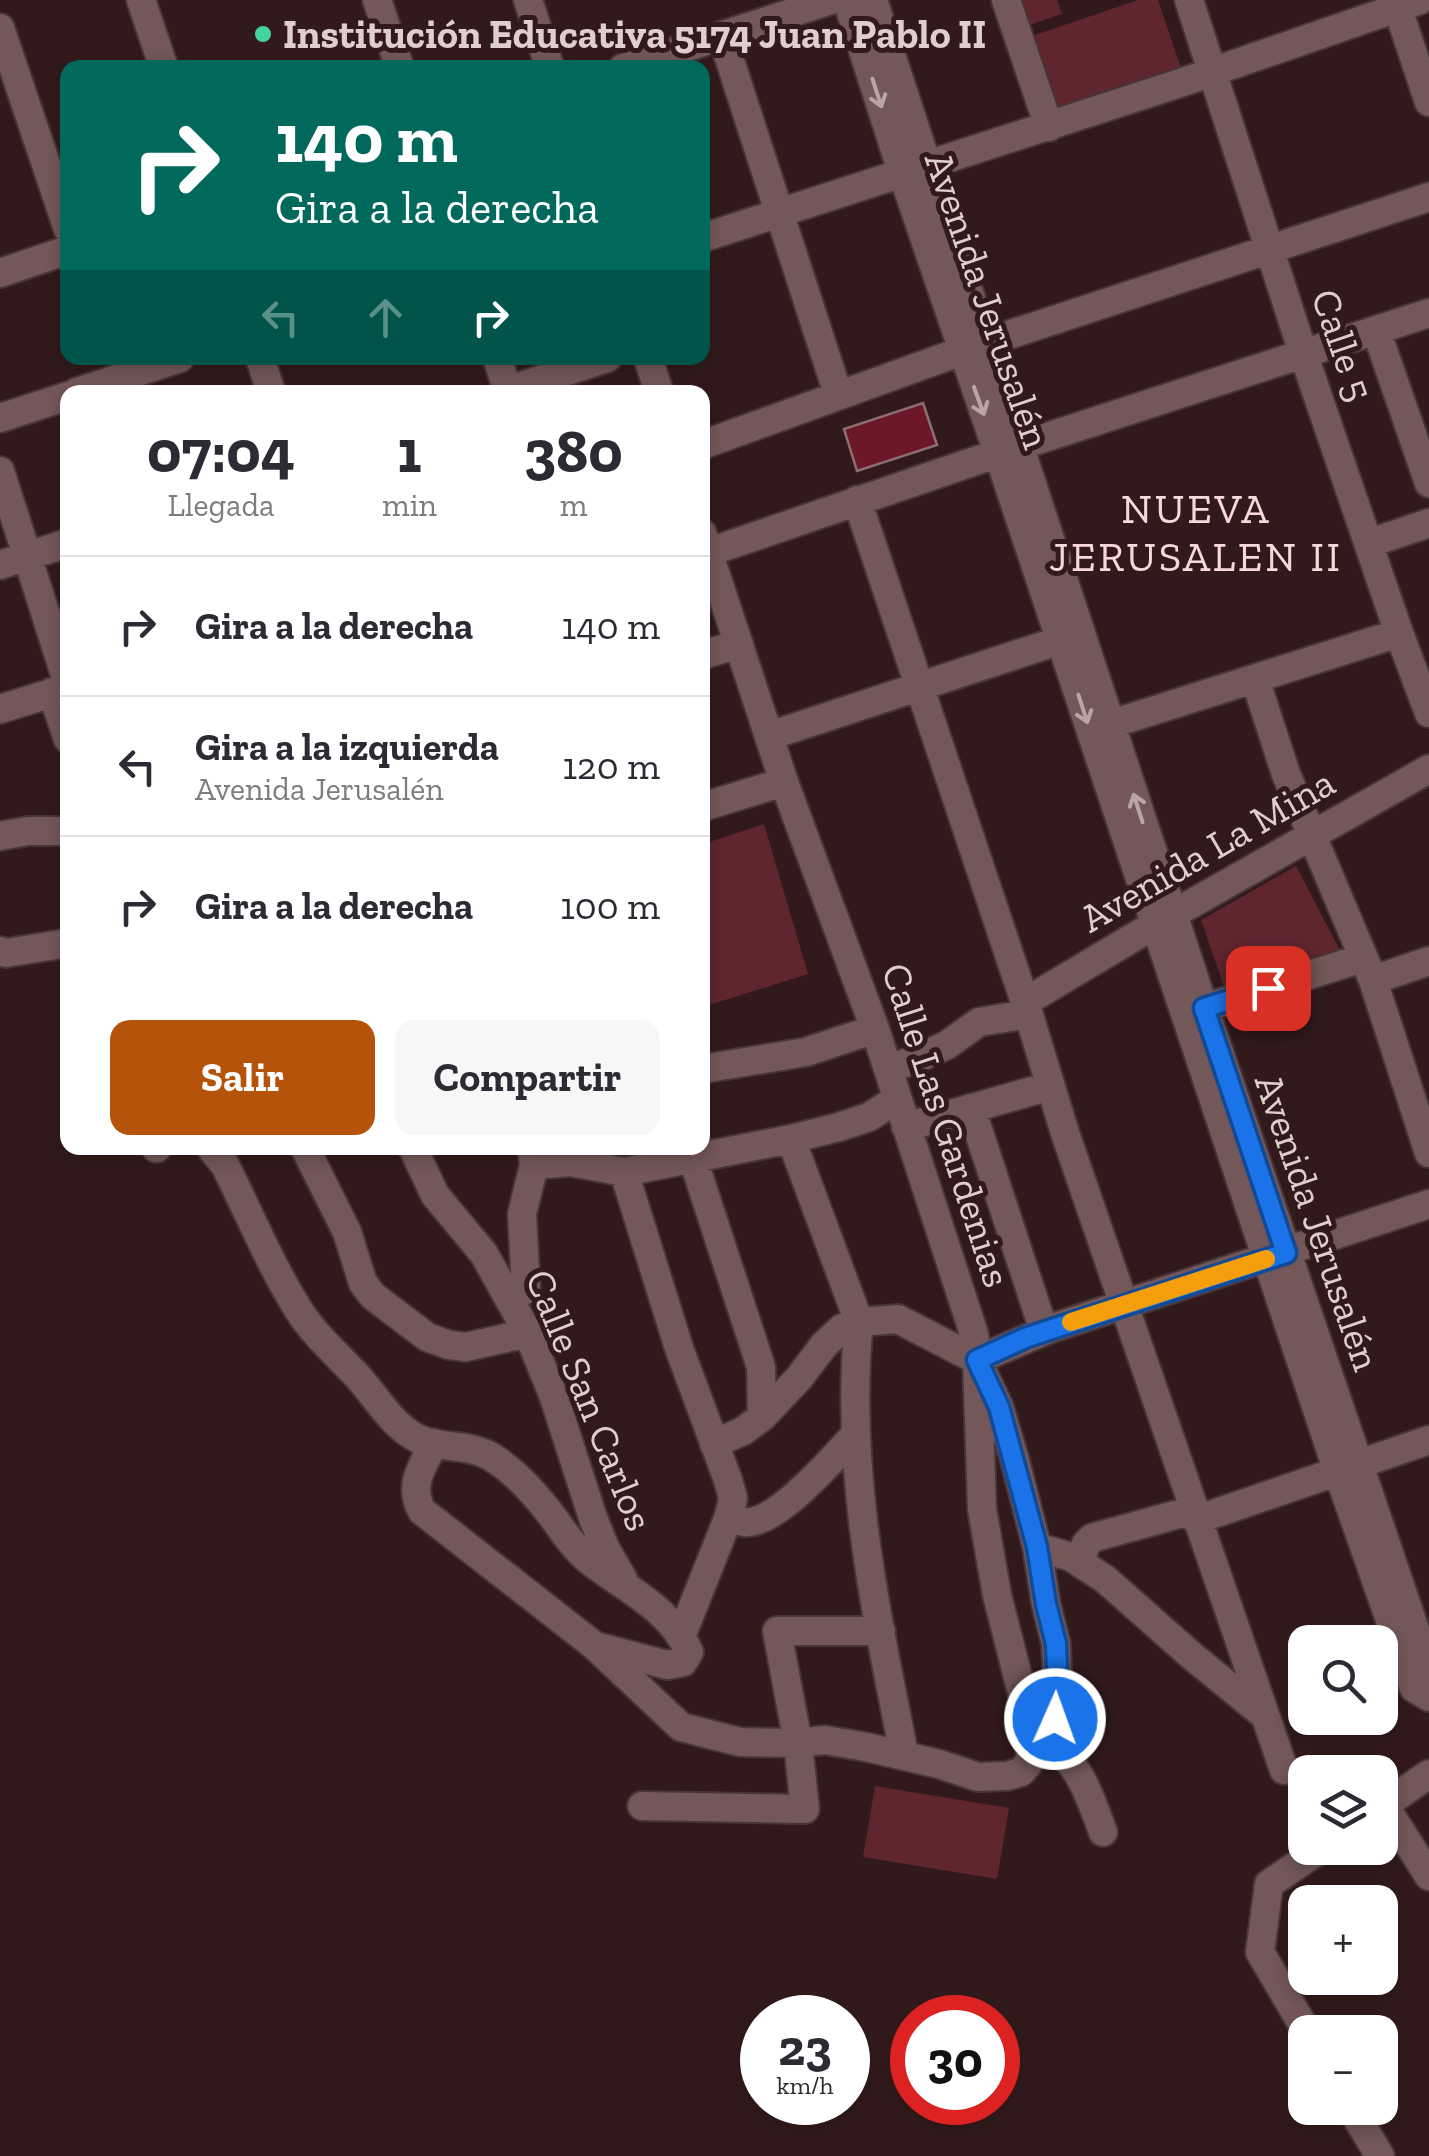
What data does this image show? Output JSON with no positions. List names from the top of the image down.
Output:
{
  "streets": {
    "street": [
      "Avenida Jerusalén",
      "Calle 5",
      "Avenida La Mina",
      "Calle Las Gardenias",
      "Calle San Carlos"
    ]
  },
  "crossings": [
    ["Avenida Jerusalén", "Avenida La Mina"]
  ],
  "districts": ["NUEVA JERUSALEN II"],
  "places": ["Institución Educativa 5174 Juan Pablo II"],
  "page": {
    "turn": ["140 m", "Gira a la derecha"],
    "eta": [
      "07:04",
      "Llegada",
      "1",
      "min",
      "380",
      "m"
    ],
    "list": [
      {
        "name": "Gira a la derecha",
        "value": "140 m"
      },
      {
        "name": "Gira a la izquierda",
        "note": "Avenida Jerusalén",
        "value": "120 m"
      },
      {
        "name": "Gira a la derecha",
        "value": "100 m"
      }
    ],
    "buttons": ["Salir", "Compartir"],
    "map_buttons": ["+", "−"],
    "speed": "23 km/h",
    "limit": "30"
  }
}
